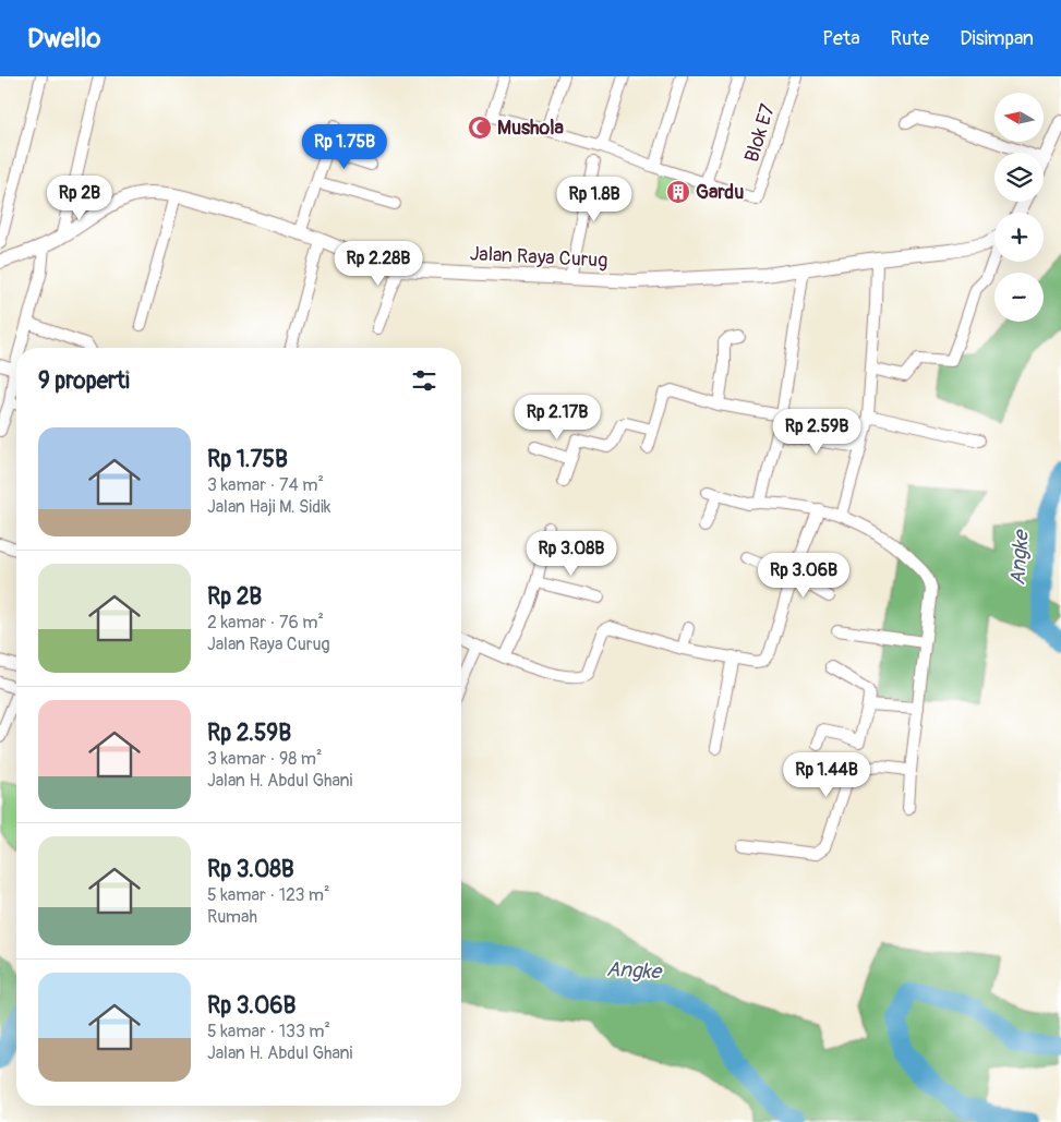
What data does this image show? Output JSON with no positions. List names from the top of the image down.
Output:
{
  "streets": {
    "main road": ["Jalan Raya Curug"],
    "street": ["Blok E7"]
  },
  "water": ["Angke"],
  "places": {
    "mosque": ["Mushola"],
    "building": ["Gardu"]
  },
  "north": "left",
  "page": {
    "header": "Dwello",
    "nav": ["Peta", "Rute", "Disimpan"],
    "map_buttons": ["+", "−"],
    "price": [
      "Rp 1.75B",
      "Rp 2B",
      "Rp 1.8B",
      "Rp 2.28B",
      "Rp 2.17B",
      "Rp 2.59B",
      "Rp 3.08B",
      "Rp 3.06B",
      "Rp 1.44B"
    ],
    "heading": "9 properti",
    "list": [
      {
        "name": "Rp 1.75B",
        "note": "3 kamar · 74 m² · Jalan Haji M. Sidik"
      },
      {
        "name": "Rp 2B",
        "note": "2 kamar · 76 m² · Jalan Raya Curug"
      },
      {
        "name": "Rp 2.59B",
        "note": "3 kamar · 98 m² · Jalan H. Abdul Ghani"
      },
      {
        "name": "Rp 3.08B",
        "note": "5 kamar · 123 m² · Rumah"
      },
      {
        "name": "Rp 3.06B",
        "note": "5 kamar · 133 m² · Jalan H. Abdul Ghani"
      }
    ]
  }
}
